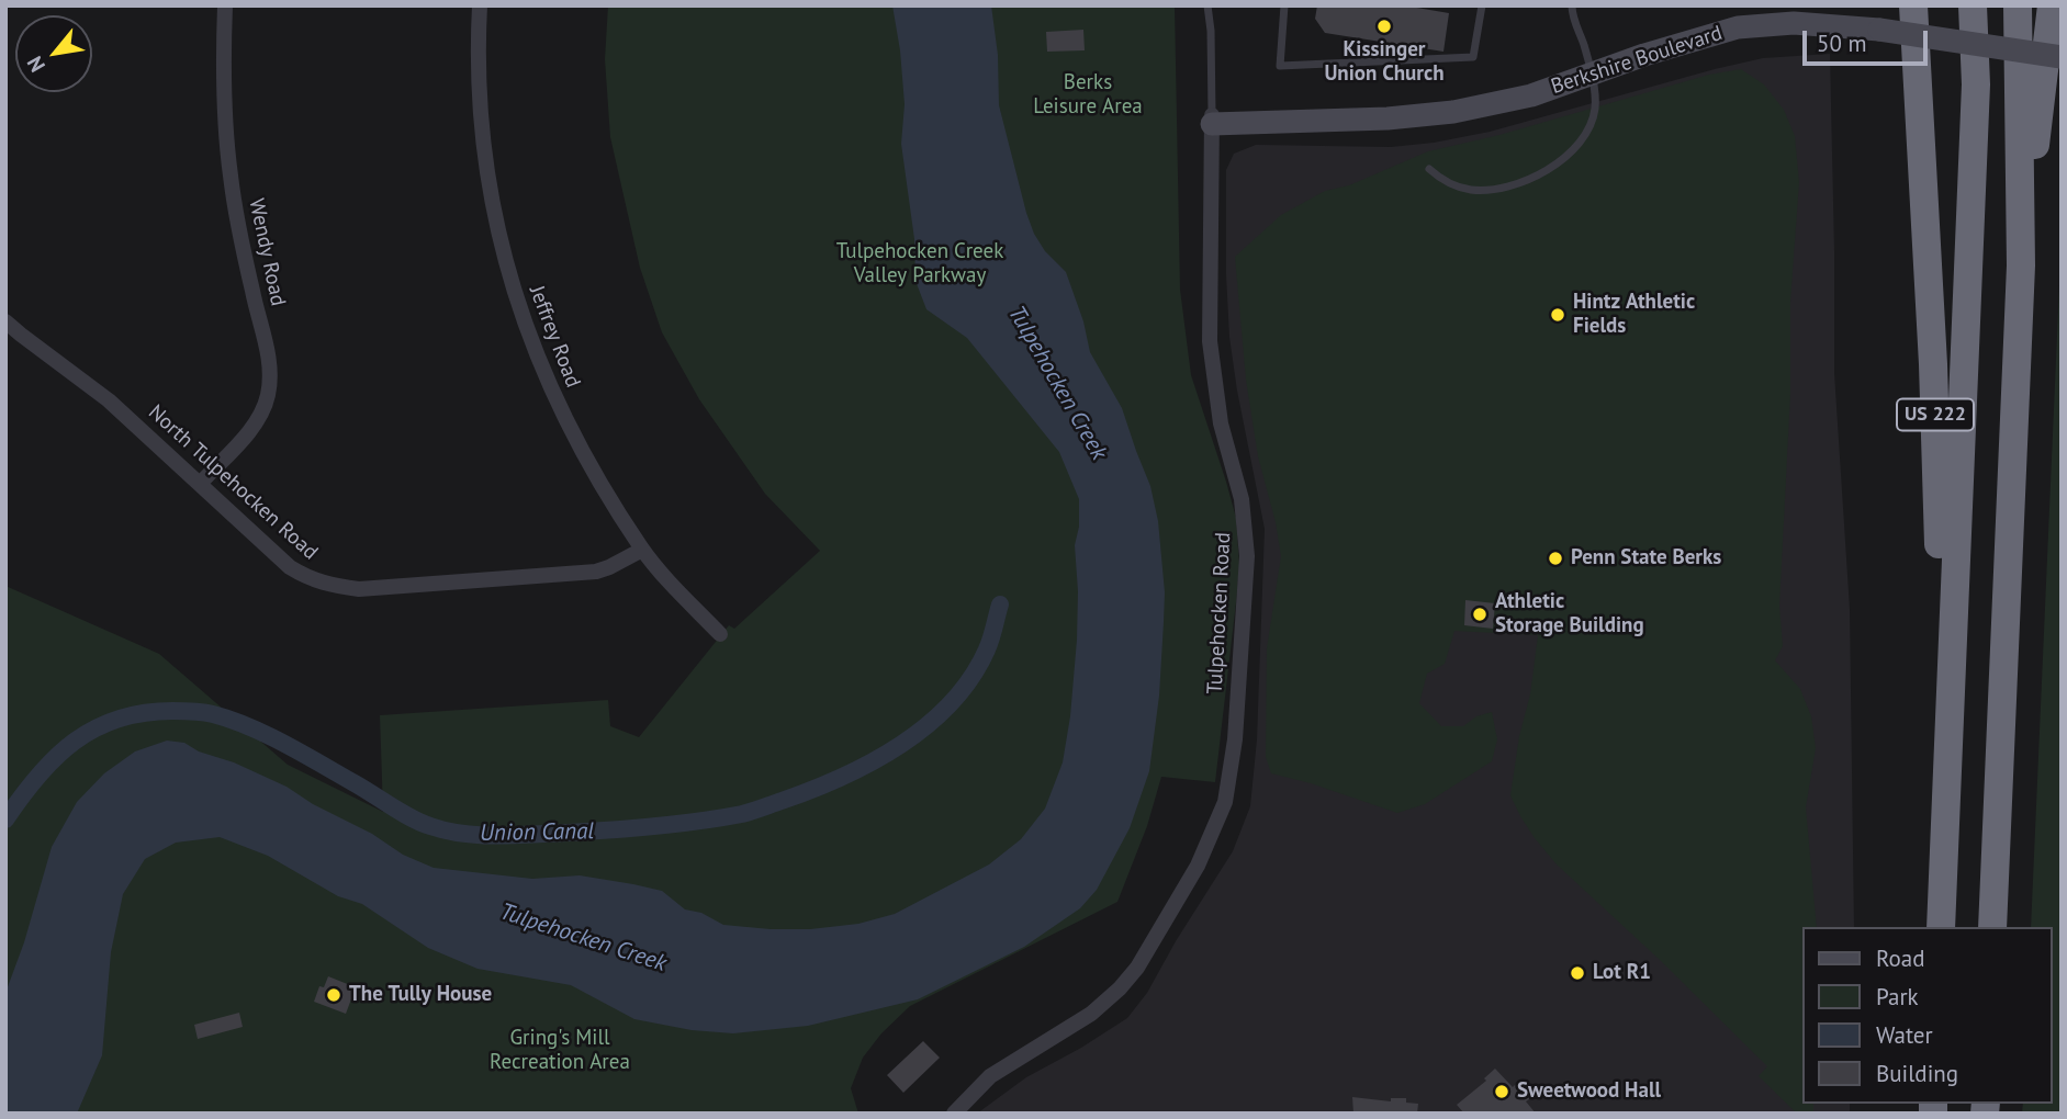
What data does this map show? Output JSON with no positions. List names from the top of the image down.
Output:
{
  "streets": {
    "highway": ["US 222"],
    "street": [
      "Berkshire Boulevard",
      "Wendy Road",
      "Jeffrey Road",
      "North Tulpehocken Road",
      "Tulpehocken Road"
    ]
  },
  "crossings": [
    ["Berkshire Boulevard", "Tulpehocken Road"],
    ["Wendy Road", "North Tulpehocken Road"],
    ["Jeffrey Road", "North Tulpehocken Road"]
  ],
  "water": ["Tulpehocken Creek", "Union Canal"],
  "parks": ["Berks Leisure Area", "Tulpehocken Creek Valley Parkway", "Gring's Mill Recreation Area"],
  "places": [
    "Kissinger Union Church",
    "Hintz Athletic Fields",
    "Penn State Berks",
    "Athletic Storage Building",
    "Lot R1",
    "The Tully House",
    "Sweetwood Hall"
  ],
  "legend": [
    "Road",
    "Park",
    "Water",
    "Building"
  ],
  "scale_bar": "50 m",
  "north": "bottom left"
}
